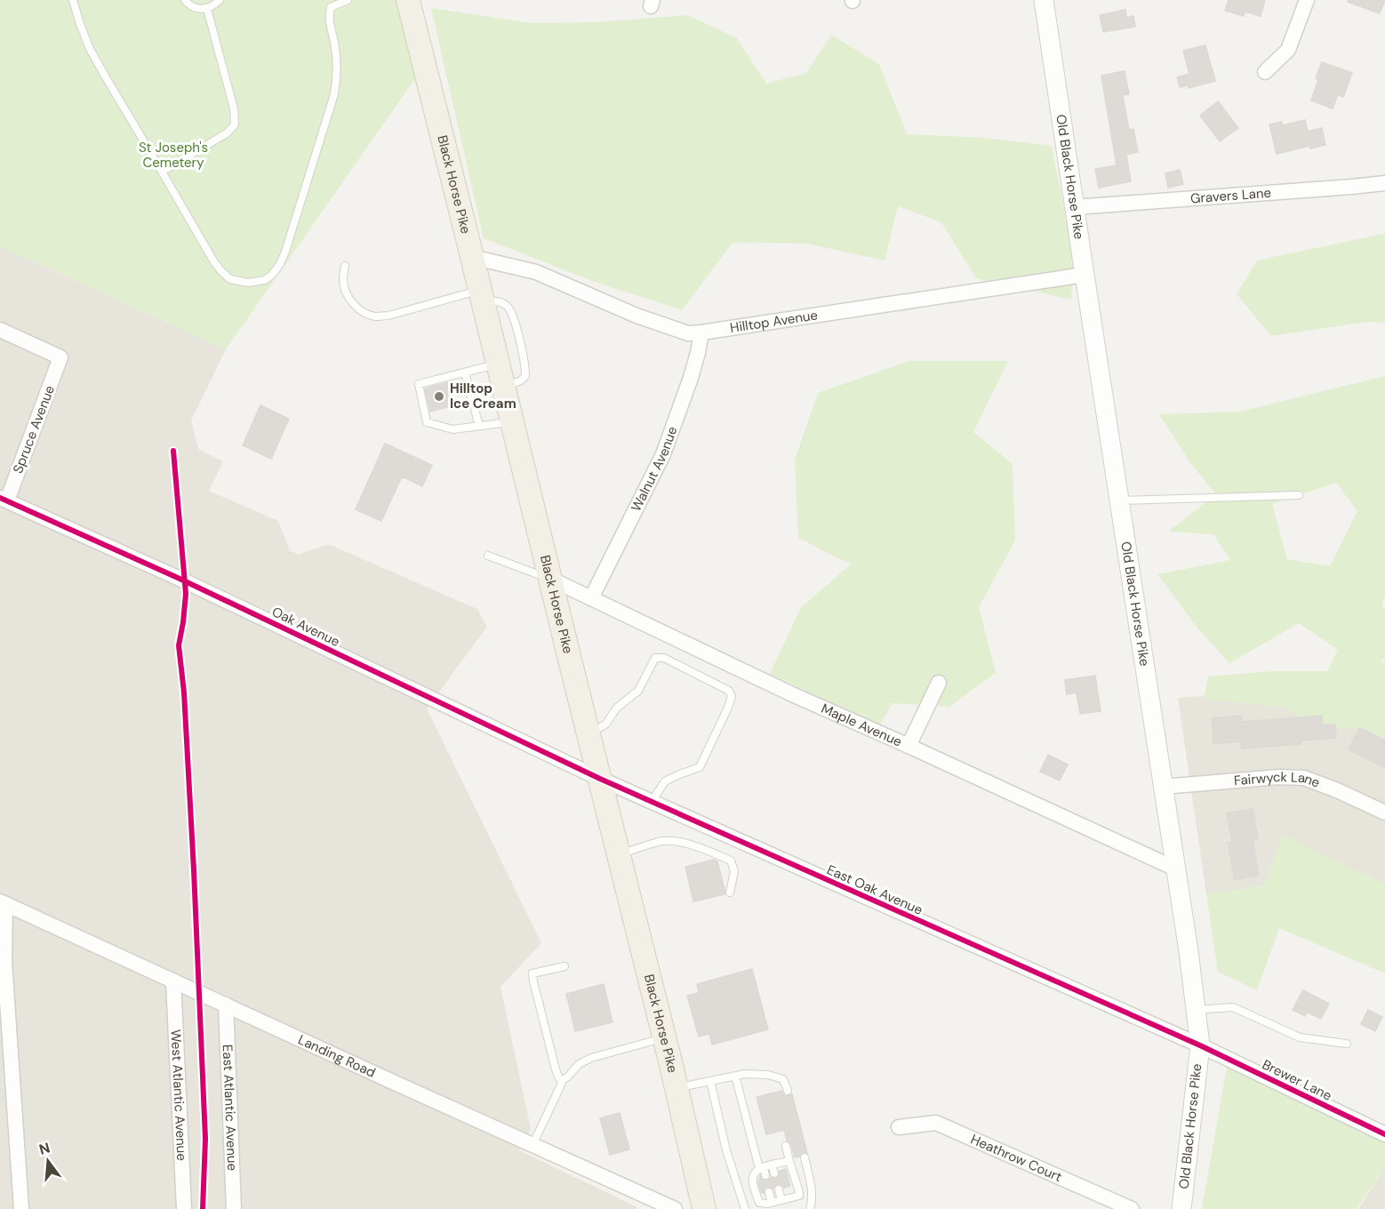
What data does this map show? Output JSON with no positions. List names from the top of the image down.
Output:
{
  "streets": {
    "main road": ["Black Horse Pike"],
    "street": [
      "Old Black Horse Pike",
      "Gravers Lane",
      "Hilltop Avenue",
      "Spruce Avenue",
      "Walnut Avenue",
      "Oak Avenue",
      "Maple Avenue",
      "Fairwyck Lane",
      "East Oak Avenue",
      "Landing Road",
      "Brewer Lane",
      "West Atlantic Avenue",
      "East Atlantic Avenue",
      "Heathrow Court"
    ]
  },
  "crossings": [
    ["Old Black Horse Pike", "Gravers Lane"],
    ["Old Black Horse Pike", "Hilltop Avenue"],
    ["Old Black Horse Pike", "Maple Avenue"],
    ["Old Black Horse Pike", "Fairwyck Lane"],
    ["Old Black Horse Pike", "East Oak Avenue"],
    ["Old Black Horse Pike", "Brewer Lane"],
    ["Black Horse Pike", "Hilltop Avenue"],
    ["Black Horse Pike", "Oak Avenue"],
    ["Black Horse Pike", "Maple Avenue"],
    ["Black Horse Pike", "East Oak Avenue"],
    ["Hilltop Avenue", "Walnut Avenue"],
    ["Spruce Avenue", "Oak Avenue"],
    ["Walnut Avenue", "Maple Avenue"],
    ["Oak Avenue", "East Oak Avenue"],
    ["East Oak Avenue", "Brewer Lane"],
    ["Landing Road", "West Atlantic Avenue"],
    ["Landing Road", "East Atlantic Avenue"]
  ],
  "parks": ["St Joseph's Cemetery"],
  "places": ["Hilltop Ice Cream"],
  "north": "top"
}
